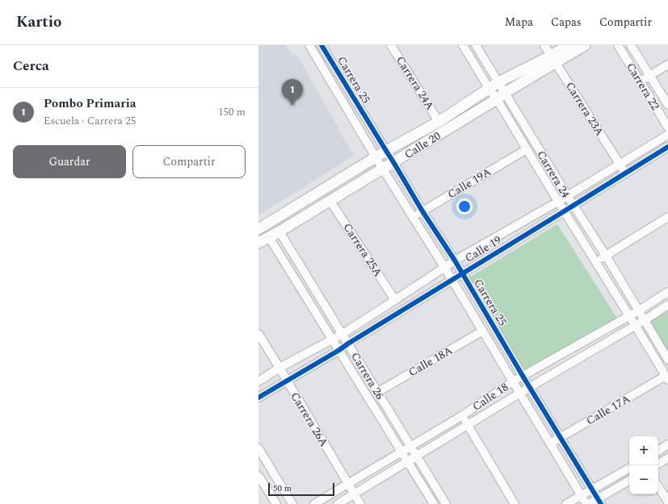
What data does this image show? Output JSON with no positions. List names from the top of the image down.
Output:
{
  "streets": {
    "street": [
      "Carrera 25",
      "Carrera 24A",
      "Carrera 22",
      "Carrera 23A",
      "Calle 20",
      "Carrera 24",
      "Calle 19A",
      "Calle 19",
      "Carrera 25A",
      "Calle 18A",
      "Carrera 26",
      "Calle 18",
      "Calle 17A",
      "Carrera 26A"
    ]
  },
  "crossings": [
    ["Carrera 25", "Calle 20"],
    ["Carrera 25", "Calle 19A"],
    ["Carrera 25", "Calle 19"],
    ["Carrera 25", "Calle 18A"],
    ["Carrera 25", "Calle 18"],
    ["Carrera 25", "Calle 17A"],
    ["Carrera 24A", "Calle 20"],
    ["Carrera 23A", "Calle 20"],
    ["Carrera 23A", "Calle 19"],
    ["Calle 20", "Carrera 24"],
    ["Calle 20", "Carrera 25A"],
    ["Calle 20", "Carrera 26"],
    ["Carrera 24", "Calle 19A"],
    ["Carrera 24", "Calle 19"],
    ["Carrera 24", "Calle 18"],
    ["Carrera 24", "Calle 17A"],
    ["Calle 19", "Carrera 25A"],
    ["Calle 19", "Carrera 26"],
    ["Calle 19", "Carrera 26A"],
    ["Calle 18A", "Carrera 26"],
    ["Carrera 26", "Calle 18"],
    ["Calle 18", "Carrera 26A"]
  ],
  "scale_bar": "50 m",
  "page": {
    "header": "Kartio",
    "nav": ["Mapa", "Capas", "Compartir"],
    "heading": "Cerca",
    "pins": "1",
    "list": [
      {
        "mark": "1",
        "name": "Pombo Primaria",
        "note": "Escuela · Carrera 25",
        "value": "150 m"
      }
    ],
    "buttons": ["Guardar", "Compartir"],
    "map_buttons": ["+", "−"],
    "scale": "50 m"
  }
}
